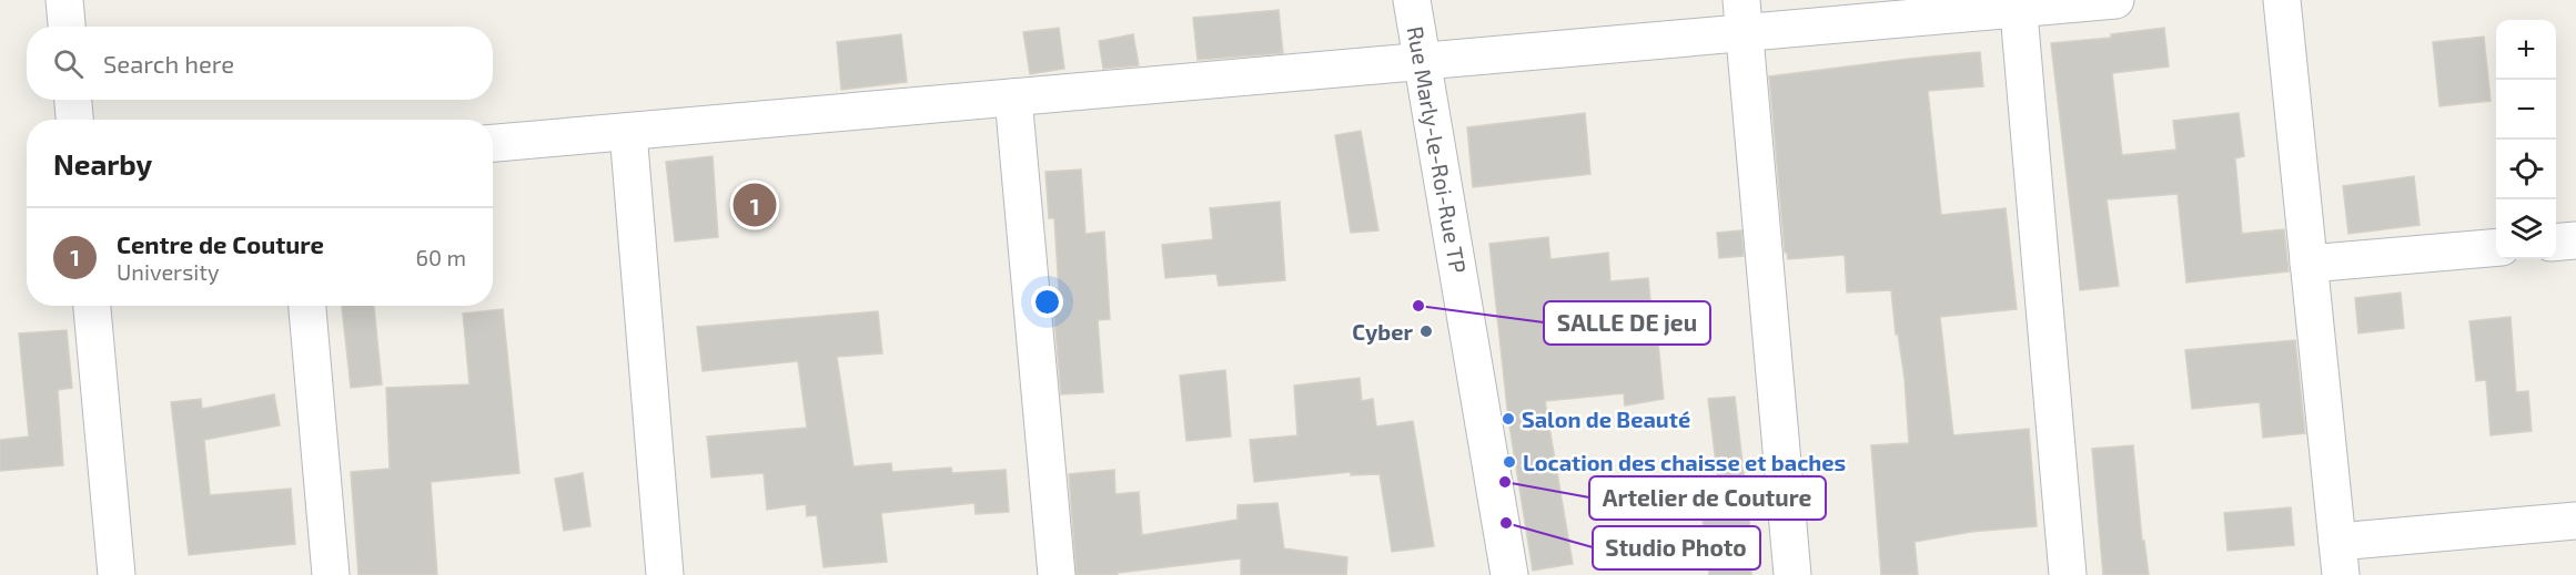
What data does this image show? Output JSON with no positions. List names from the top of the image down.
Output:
{
  "streets": {
    "street": ["Rue Marly-le-Roi-Rue TP"]
  },
  "places": [
    "SALLE DE jeu",
    "Cyber",
    "Salon de Beauté",
    "Location des chaisse et baches",
    "Artelier de Couture",
    "Studio Photo"
  ],
  "page": {
    "map_buttons": ["+", "−"],
    "search": "Search here",
    "heading": "Nearby",
    "pins": "1",
    "list": [
      {
        "mark": "1",
        "name": "Centre de Couture",
        "note": "University",
        "value": "60 m"
      }
    ]
  }
}
